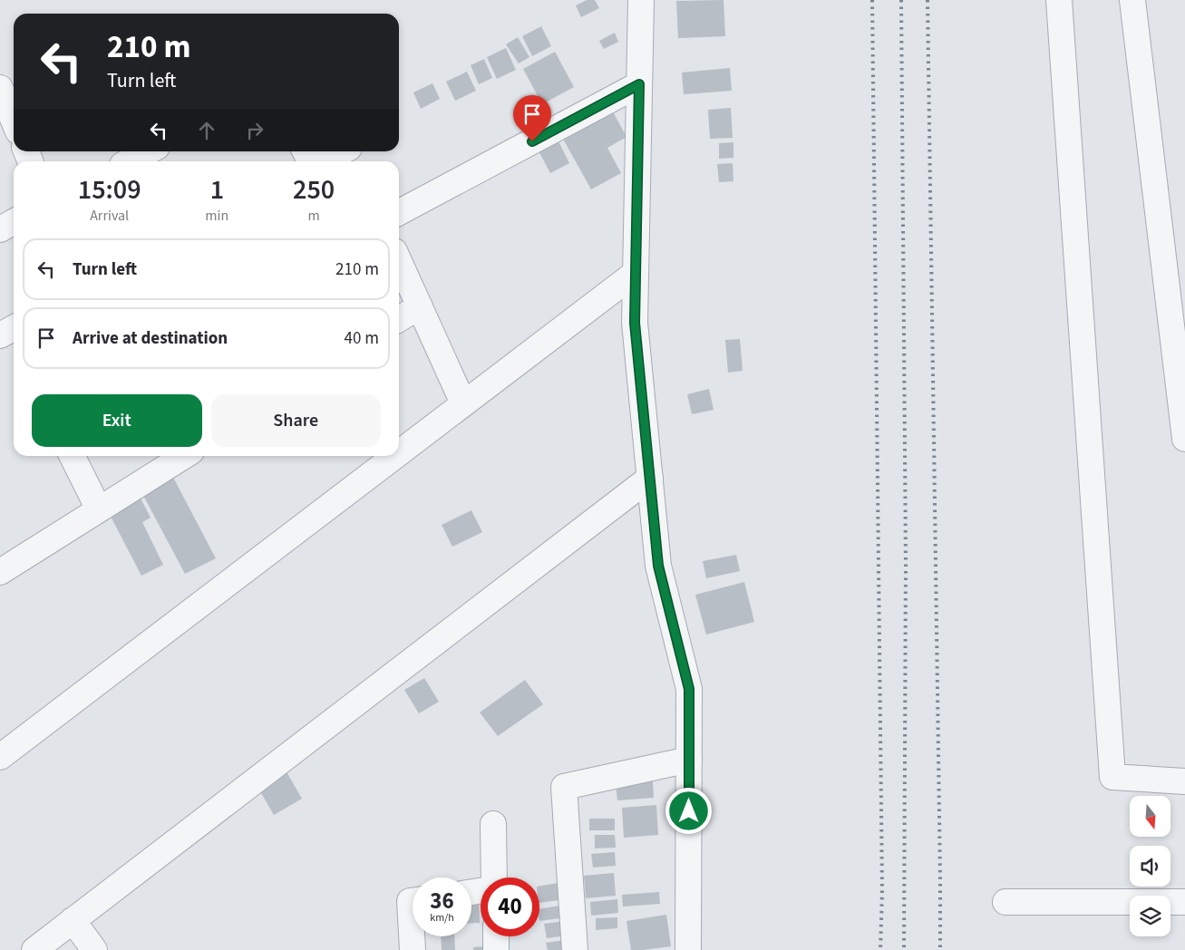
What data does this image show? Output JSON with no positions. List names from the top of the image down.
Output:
{
  "north": "bottom",
  "page": {
    "turn": ["210 m", "Turn left"],
    "eta": [
      "15:09",
      "Arrival",
      "1",
      "min",
      "250",
      "m"
    ],
    "list": [
      {
        "name": "Turn left",
        "value": "210 m"
      },
      {
        "name": "Arrive at destination",
        "value": "40 m"
      }
    ],
    "buttons": ["Exit", "Share"],
    "speed": "36 km/h",
    "limit": "40"
  }
}
